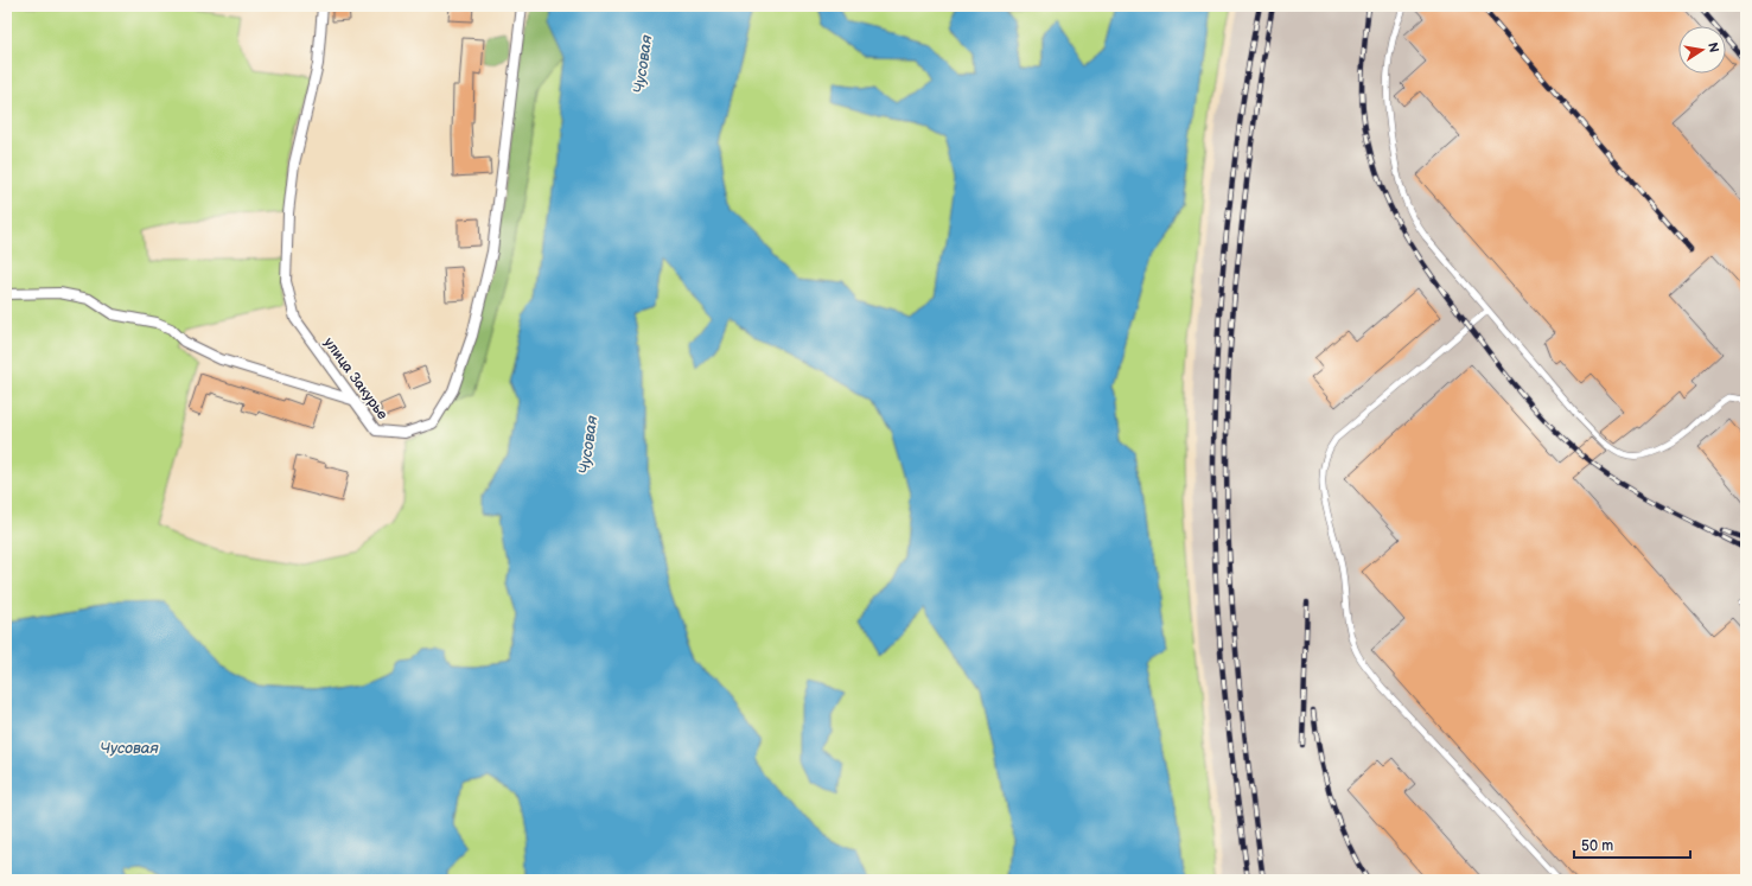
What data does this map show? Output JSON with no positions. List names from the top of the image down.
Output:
{
  "streets": {
    "street": ["улица Закурье"]
  },
  "water": ["Чусовая"],
  "scale_bar": "50 m",
  "north": "right"
}
